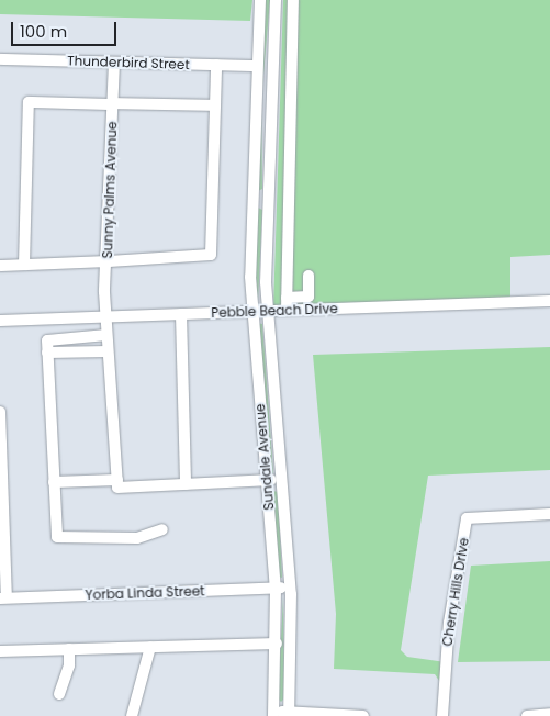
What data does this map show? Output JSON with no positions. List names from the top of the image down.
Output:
{
  "streets": {
    "street": [
      "Thunderbird Street",
      "Sunny Palms Avenue",
      "Pebble Beach Drive",
      "Sundale Avenue",
      "Cherry Hills Drive",
      "Yorba Linda Street"
    ]
  },
  "crossings": [
    ["Thunderbird Street", "Sunny Palms Avenue"],
    ["Thunderbird Street", "Sundale Avenue"],
    ["Sunny Palms Avenue", "Pebble Beach Drive"],
    ["Pebble Beach Drive", "Sundale Avenue"],
    ["Sundale Avenue", "Yorba Linda Street"]
  ],
  "scale_bar": "100 m"
}
